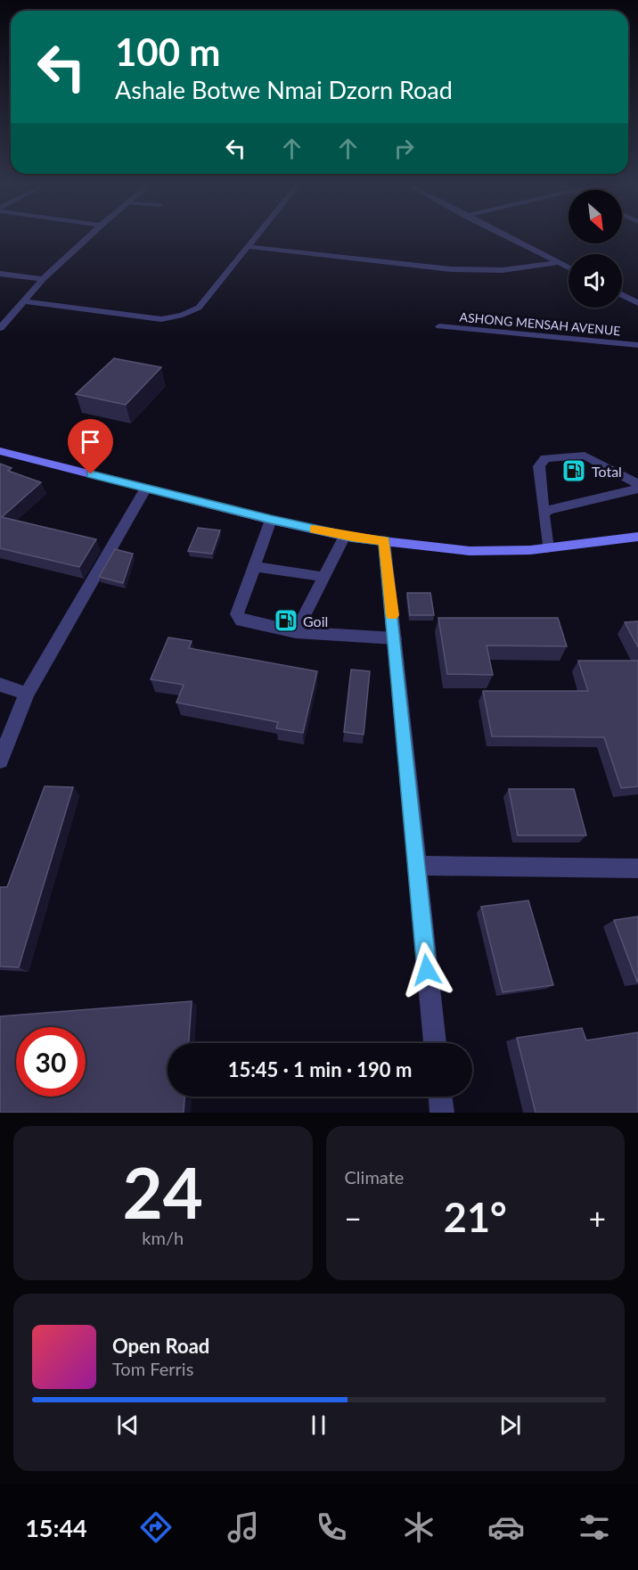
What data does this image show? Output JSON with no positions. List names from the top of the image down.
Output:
{
  "streets": {
    "street": ["ASHONG MENSAH AVENUE"]
  },
  "places": {
    "fuel station": ["Total", "Goil"]
  },
  "north": "bottom right",
  "page": {
    "turn": ["100 m", "Ashale Botwe Nmai Dzorn Road"],
    "limit": "30",
    "trip": "15:45 · 1 min · 190 m",
    "tile": [
      ["24", "km/h"],
      "Climate"
    ],
    "heat": ["−", "21°", "+"],
    "song": ["Open Road", "Tom Ferris"],
    "tabs": "15:44"
  }
}
